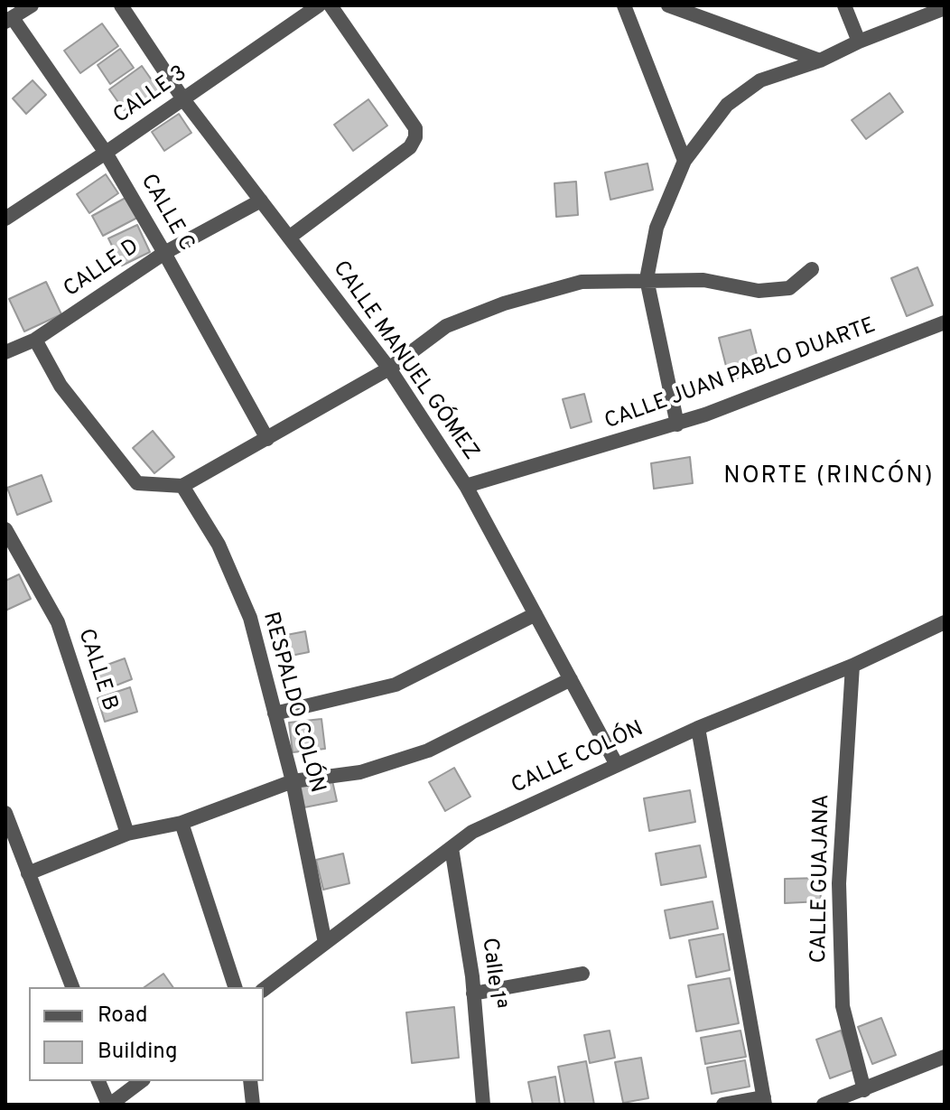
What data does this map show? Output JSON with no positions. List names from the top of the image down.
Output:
{
  "streets": {
    "street": [
      "CALLE 3",
      "CALLE C",
      "CALLE D",
      "CALLE MANUEL GÓMEZ",
      "CALLE JUAN PABLO DUARTE",
      "CALLE B",
      "RESPALDO COLÓN",
      "CALLE COLÓN",
      "CALLE GUAJANA",
      "Calle 1ª"
    ]
  },
  "crossings": [
    ["CALLE 3", "CALLE C"],
    ["CALLE 3", "CALLE MANUEL GÓMEZ"],
    ["CALLE C", "CALLE D"],
    ["CALLE D", "CALLE MANUEL GÓMEZ"],
    ["CALLE MANUEL GÓMEZ", "CALLE JUAN PABLO DUARTE"],
    ["CALLE MANUEL GÓMEZ", "CALLE COLÓN"],
    ["RESPALDO COLÓN", "CALLE COLÓN"],
    ["CALLE COLÓN", "CALLE GUAJANA"],
    ["CALLE COLÓN", "Calle 1ª"]
  ],
  "districts": ["NORTE (RINCÓN)"],
  "legend": ["Road", "Building"]
}
